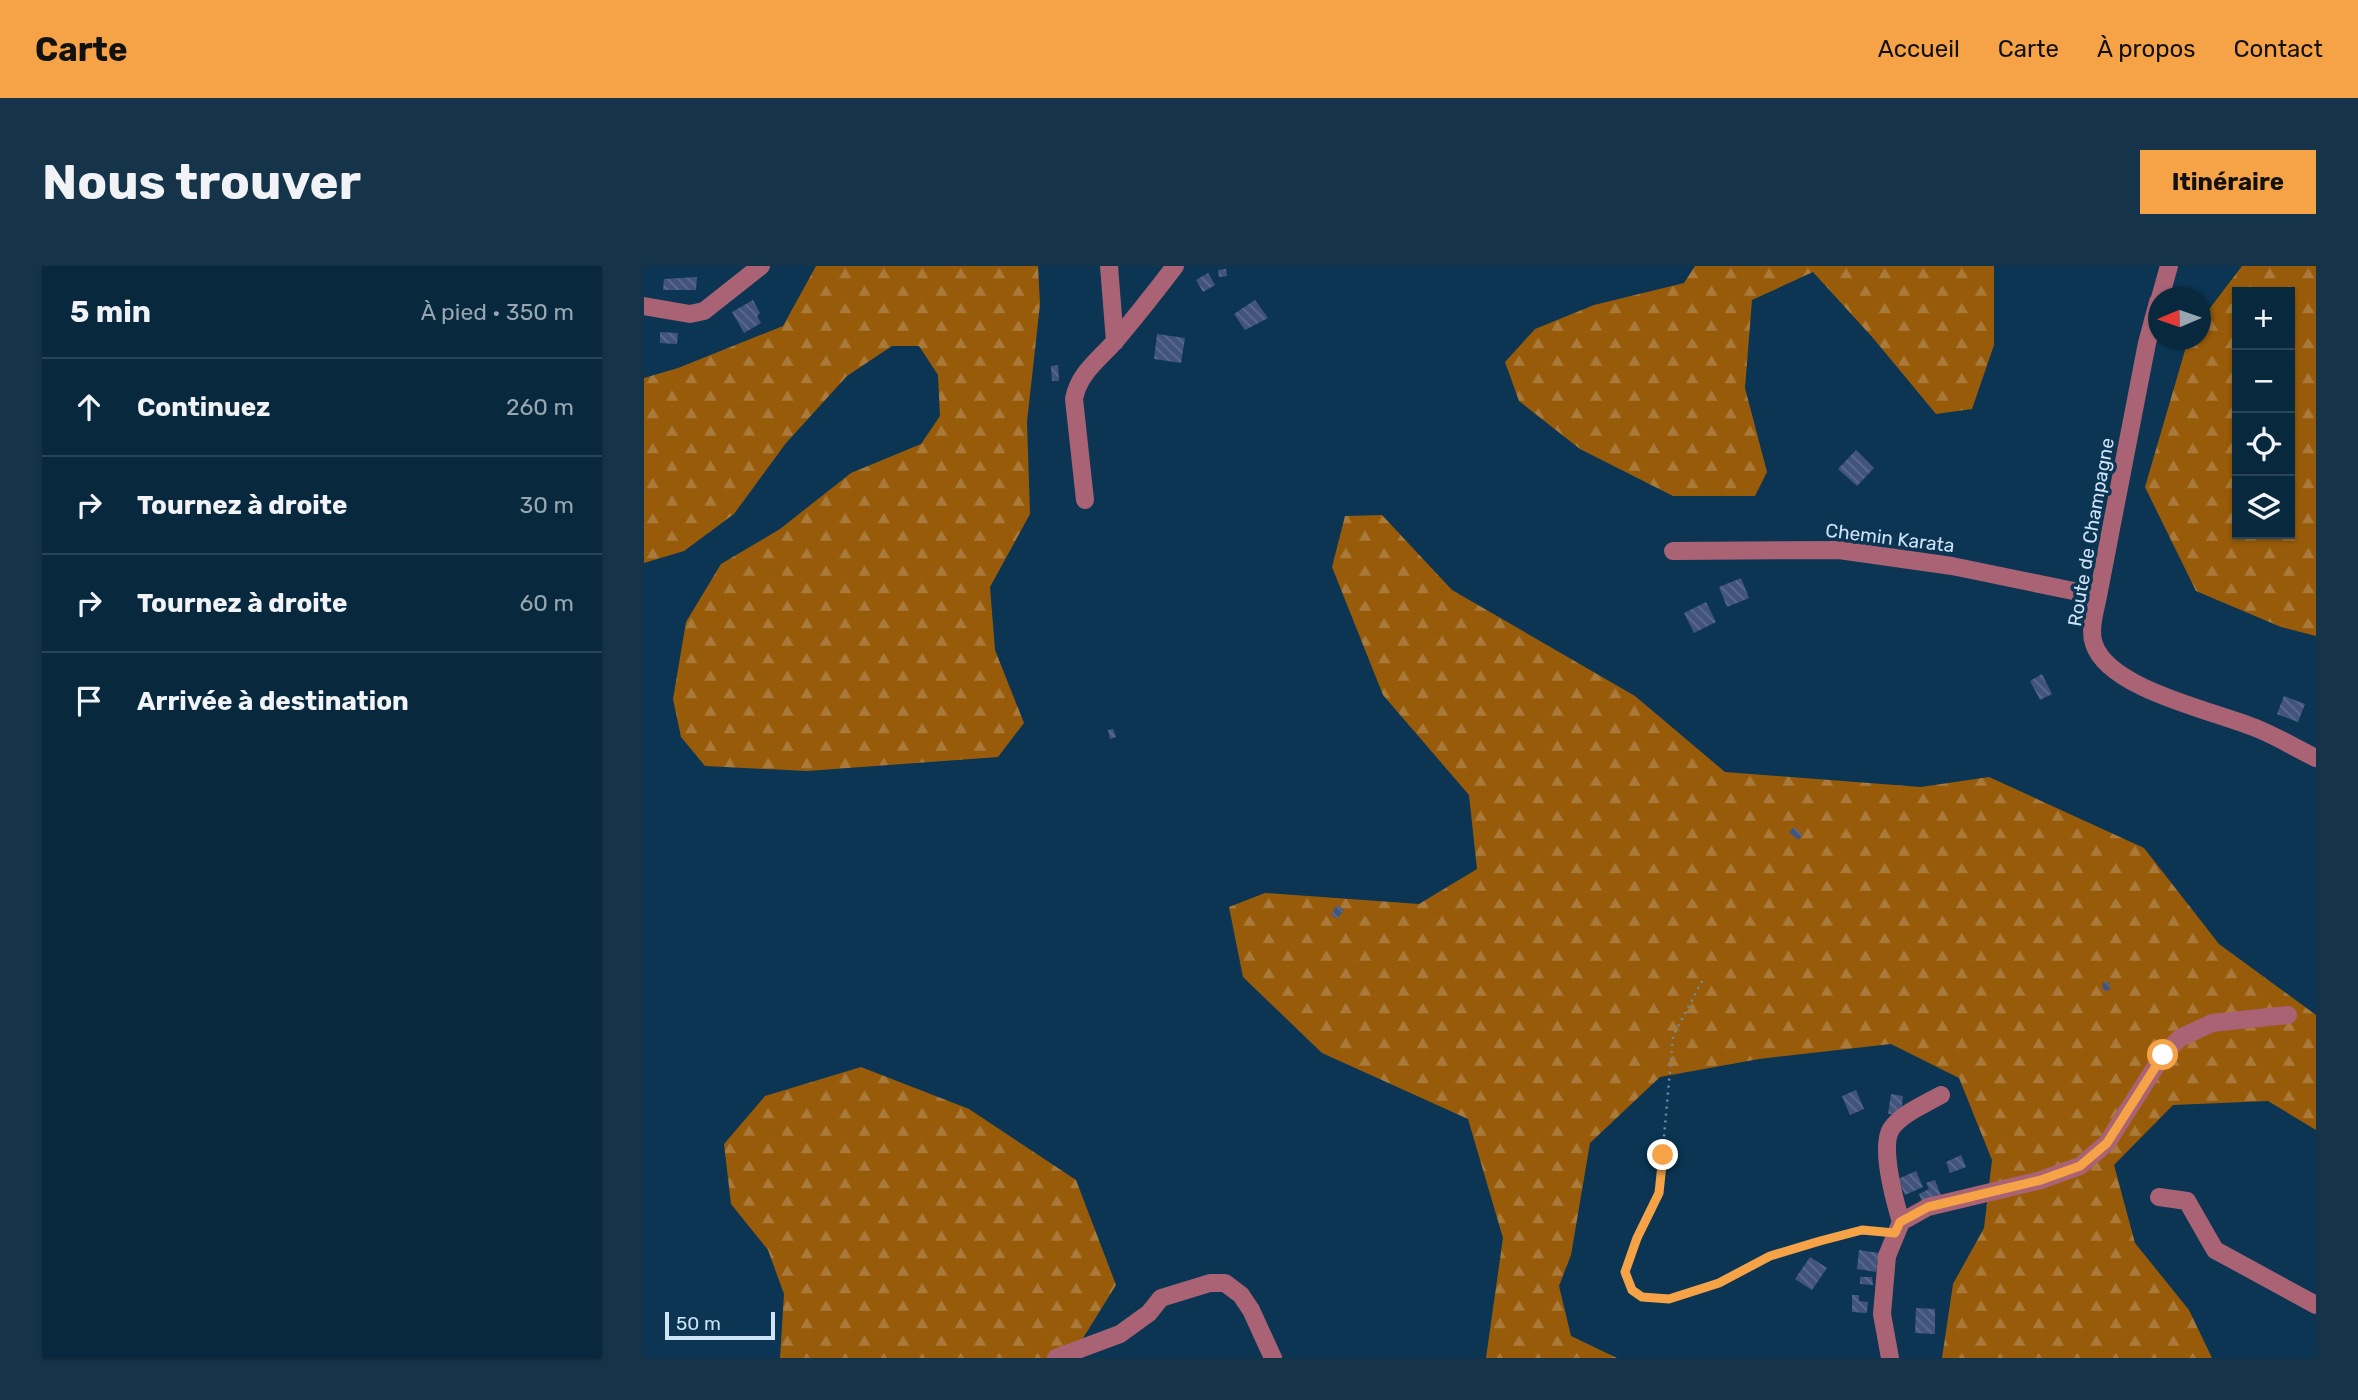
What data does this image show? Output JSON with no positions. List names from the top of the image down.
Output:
{
  "streets": {
    "street": ["Route de Champagne", "Chemin Karata"]
  },
  "crossings": [
    ["Route de Champagne", "Chemin Karata"]
  ],
  "scale_bar": "50 m",
  "north": "left",
  "page": {
    "header": "Carte",
    "nav": [
      "Accueil",
      "Carte",
      "À propos",
      "Contact"
    ],
    "buttons": "Itinéraire",
    "title": "Nous trouver",
    "heading": ["5 min", "À pied · 350 m"],
    "map_buttons": ["+", "−"],
    "list": [
      ["Continuez", "260 m"],
      ["Tournez à droite", "30 m"],
      ["Tournez à droite", "60 m"],
      "Arrivée à destination"
    ],
    "scale": "50 m"
  }
}
